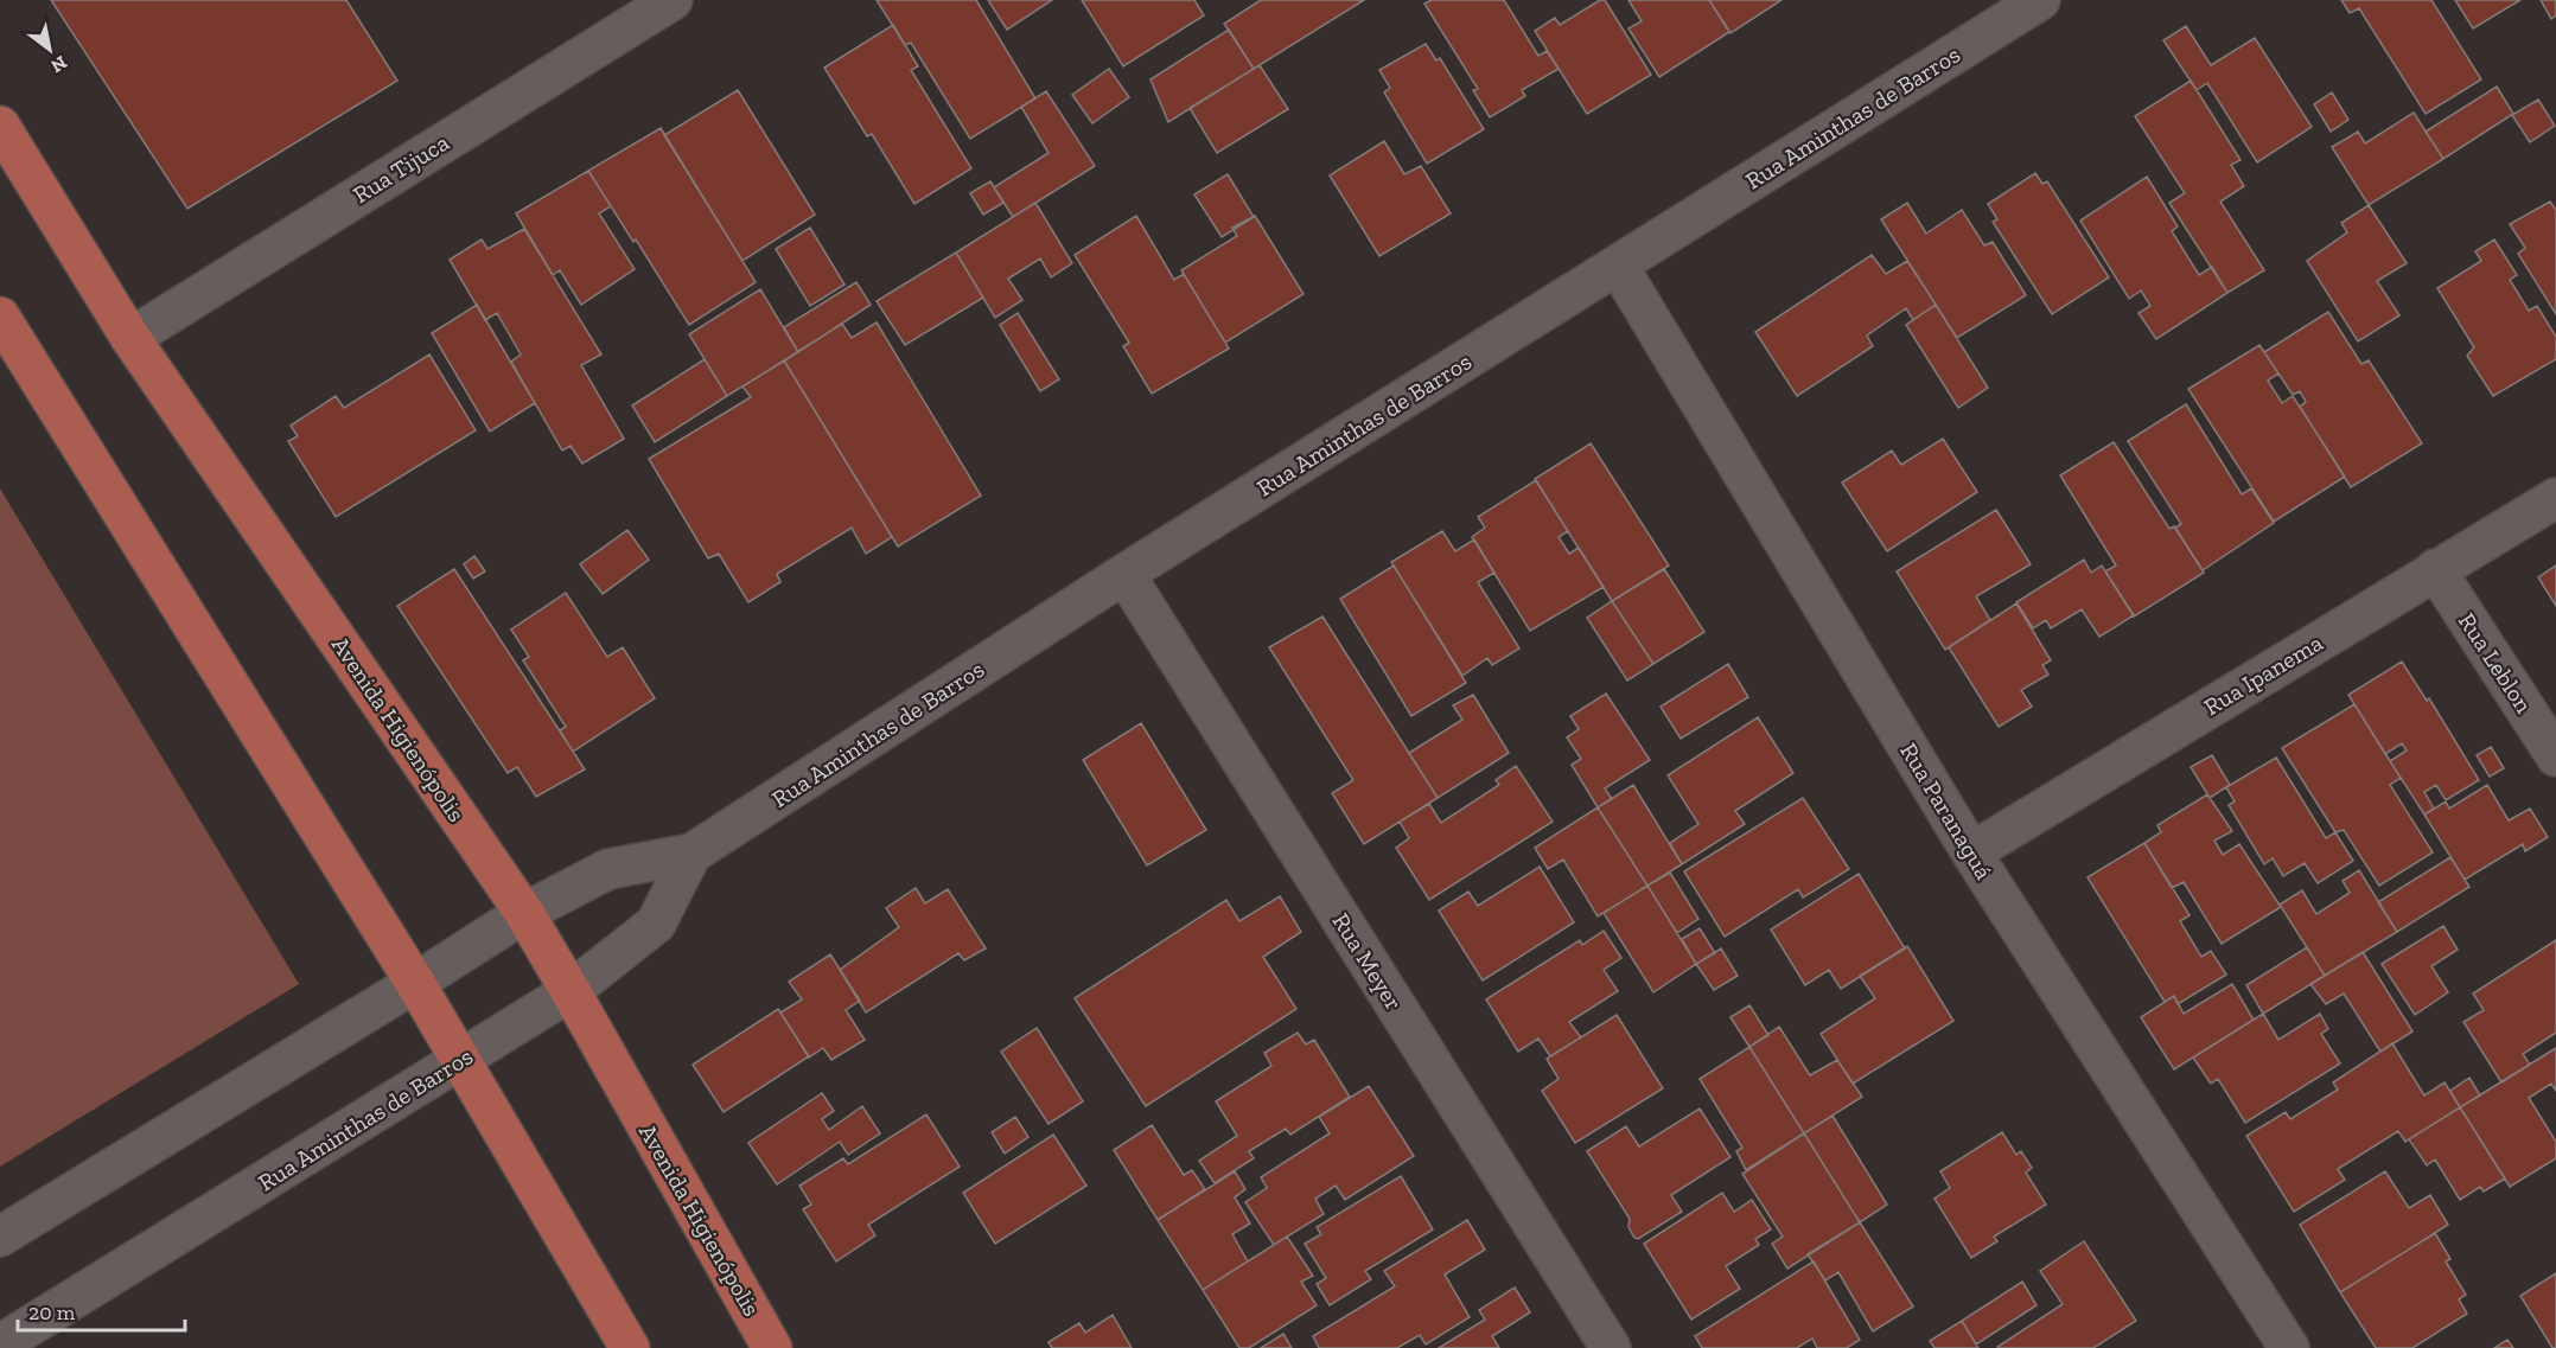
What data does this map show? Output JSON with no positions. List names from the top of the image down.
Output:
{
  "streets": {
    "main road": ["Avenida Higienópolis"],
    "street": [
      "Rua Aminthas de Barros",
      "Rua Tijuca",
      "Rua Leblon",
      "Rua Ipanema",
      "Rua Paranaguá",
      "Rua Meyer"
    ]
  },
  "crossings": [
    ["Rua Aminthas de Barros", "Avenida Higienópolis"],
    ["Rua Aminthas de Barros", "Rua Paranaguá"],
    ["Rua Aminthas de Barros", "Rua Meyer"],
    ["Rua Tijuca", "Avenida Higienópolis"],
    ["Rua Leblon", "Rua Ipanema"],
    ["Rua Ipanema", "Rua Paranaguá"]
  ],
  "scale_bar": "20 m",
  "north": "bottom right"
}
